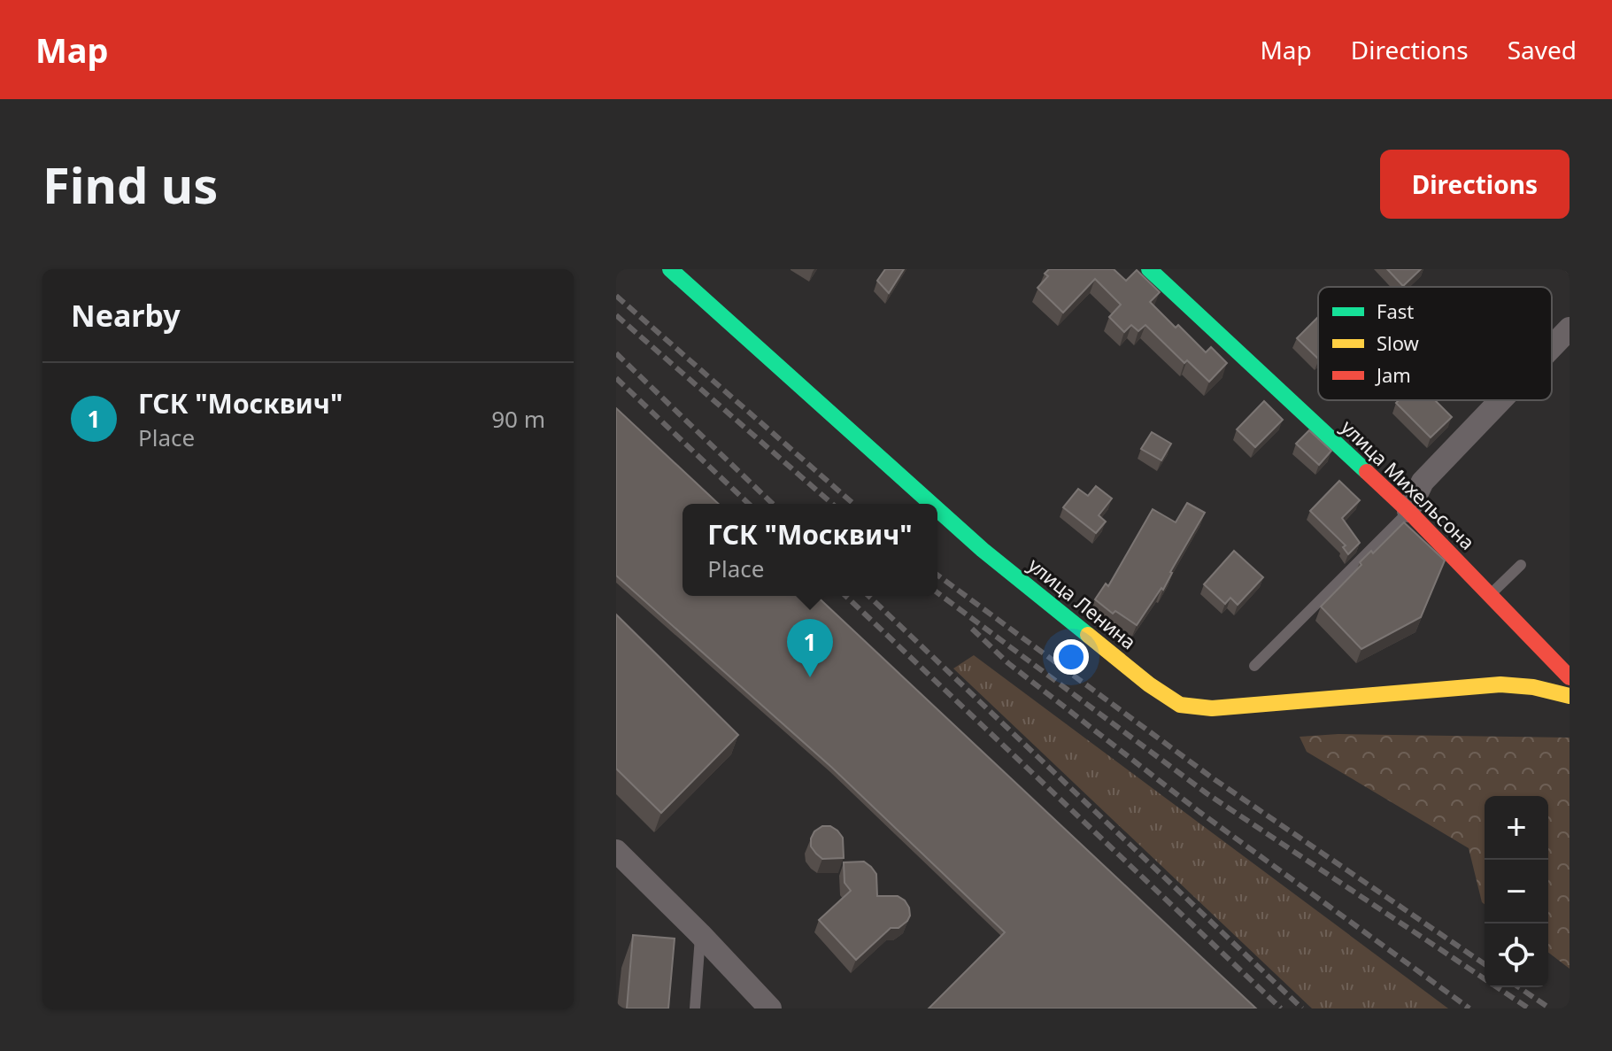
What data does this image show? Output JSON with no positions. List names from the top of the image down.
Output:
{
  "streets": {
    "street": ["улица Михельсона", "улица Ленина"]
  },
  "legend": ["Fast", "Slow", "Jam"],
  "page": {
    "header": "Map",
    "nav": ["Map", "Directions", "Saved"],
    "buttons": "Directions",
    "title": "Find us",
    "heading": "Nearby",
    "list": [
      {
        "mark": "1",
        "name": "ГСК \"Москвич\"",
        "note": "Place",
        "value": "90 m"
      }
    ],
    "popup": ["ГСК \"Москвич\"", "Place"],
    "pins": "1",
    "map_buttons": ["+", "−"]
  }
}
